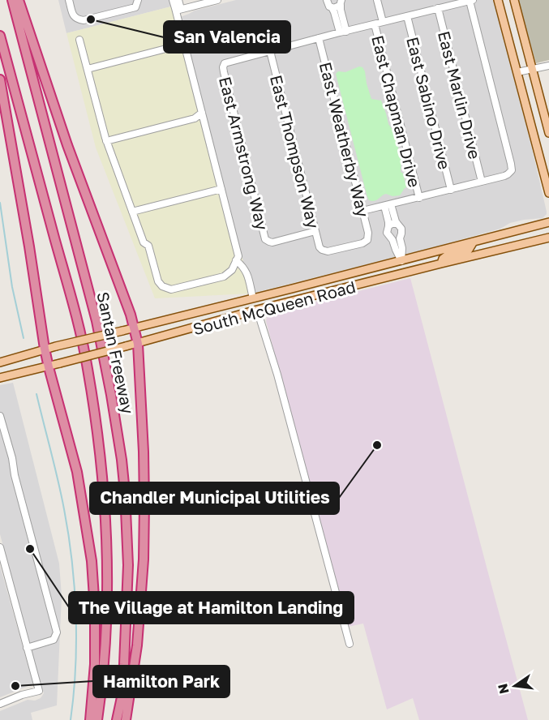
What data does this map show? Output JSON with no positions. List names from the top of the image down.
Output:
{
  "streets": {
    "highway": ["Santan Freeway"],
    "main road": ["South McQueen Road"],
    "street": [
      "East Marlin Drive",
      "East Sabino Drive",
      "East Chapman Drive",
      "East Weatherby Way",
      "East Thompson Way",
      "East Armstrong Way"
    ]
  },
  "crossings": [
    ["East Weatherby Way", "East Thompson Way"],
    ["East Thompson Way", "East Armstrong Way"]
  ],
  "places": [
    "San Valencia",
    "Chandler Municipal Utilities",
    "The Village at Hamilton Landing",
    "Hamilton Park"
  ],
  "north": "left"
}
